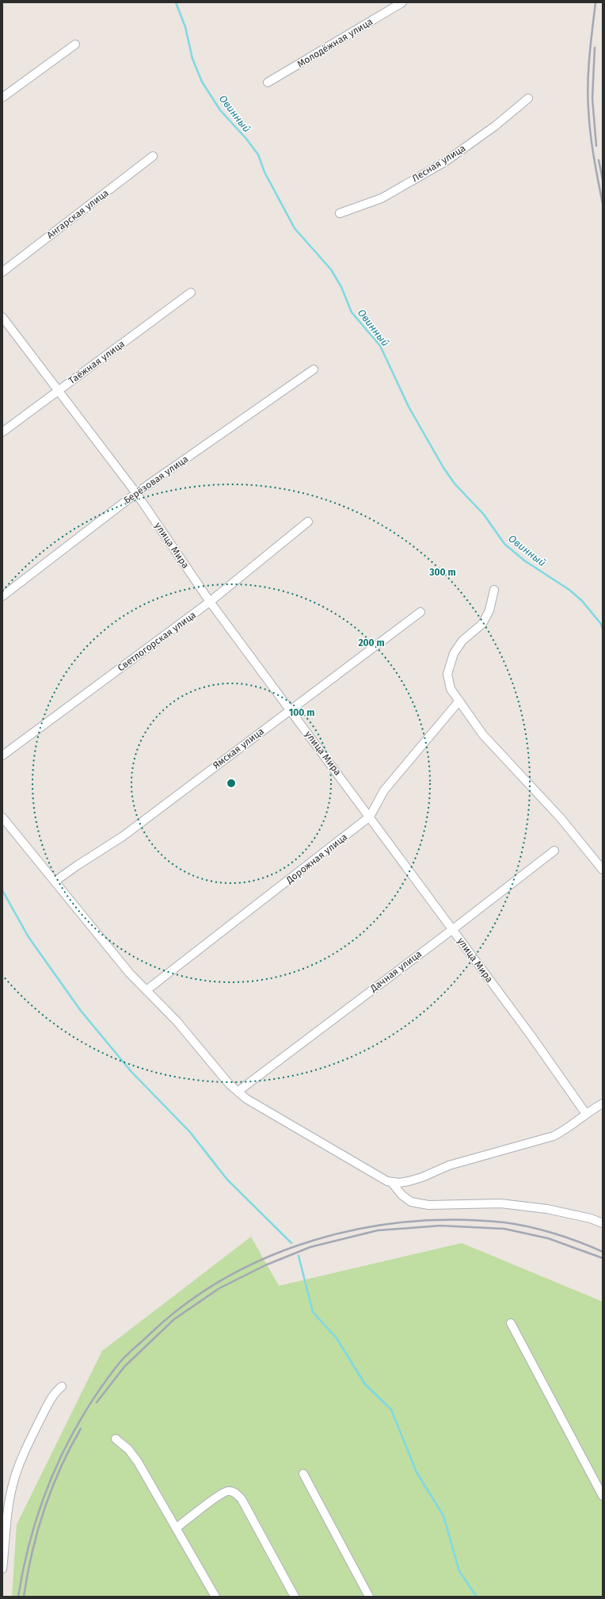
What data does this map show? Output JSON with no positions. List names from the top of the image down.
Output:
{
  "streets": {
    "street": [
      "Молодёжная улица",
      "Лесная улица",
      "Ангарская улица",
      "Таёжная улица",
      "Берёзовая улица",
      "улица Мира",
      "Светлогорская улица",
      "Ямская улица",
      "Дорожная улица",
      "Дачная улица"
    ]
  },
  "crossings": [
    ["Таёжная улица", "улица Мира"],
    ["Берёзовая улица", "улица Мира"],
    ["улица Мира", "Светлогорская улица"],
    ["улица Мира", "Ямская улица"],
    ["улица Мира", "Дорожная улица"],
    ["улица Мира", "Дачная улица"]
  ],
  "water": ["Овинный"],
  "rings": ["300 m", "200 m", "100 m"]
}
